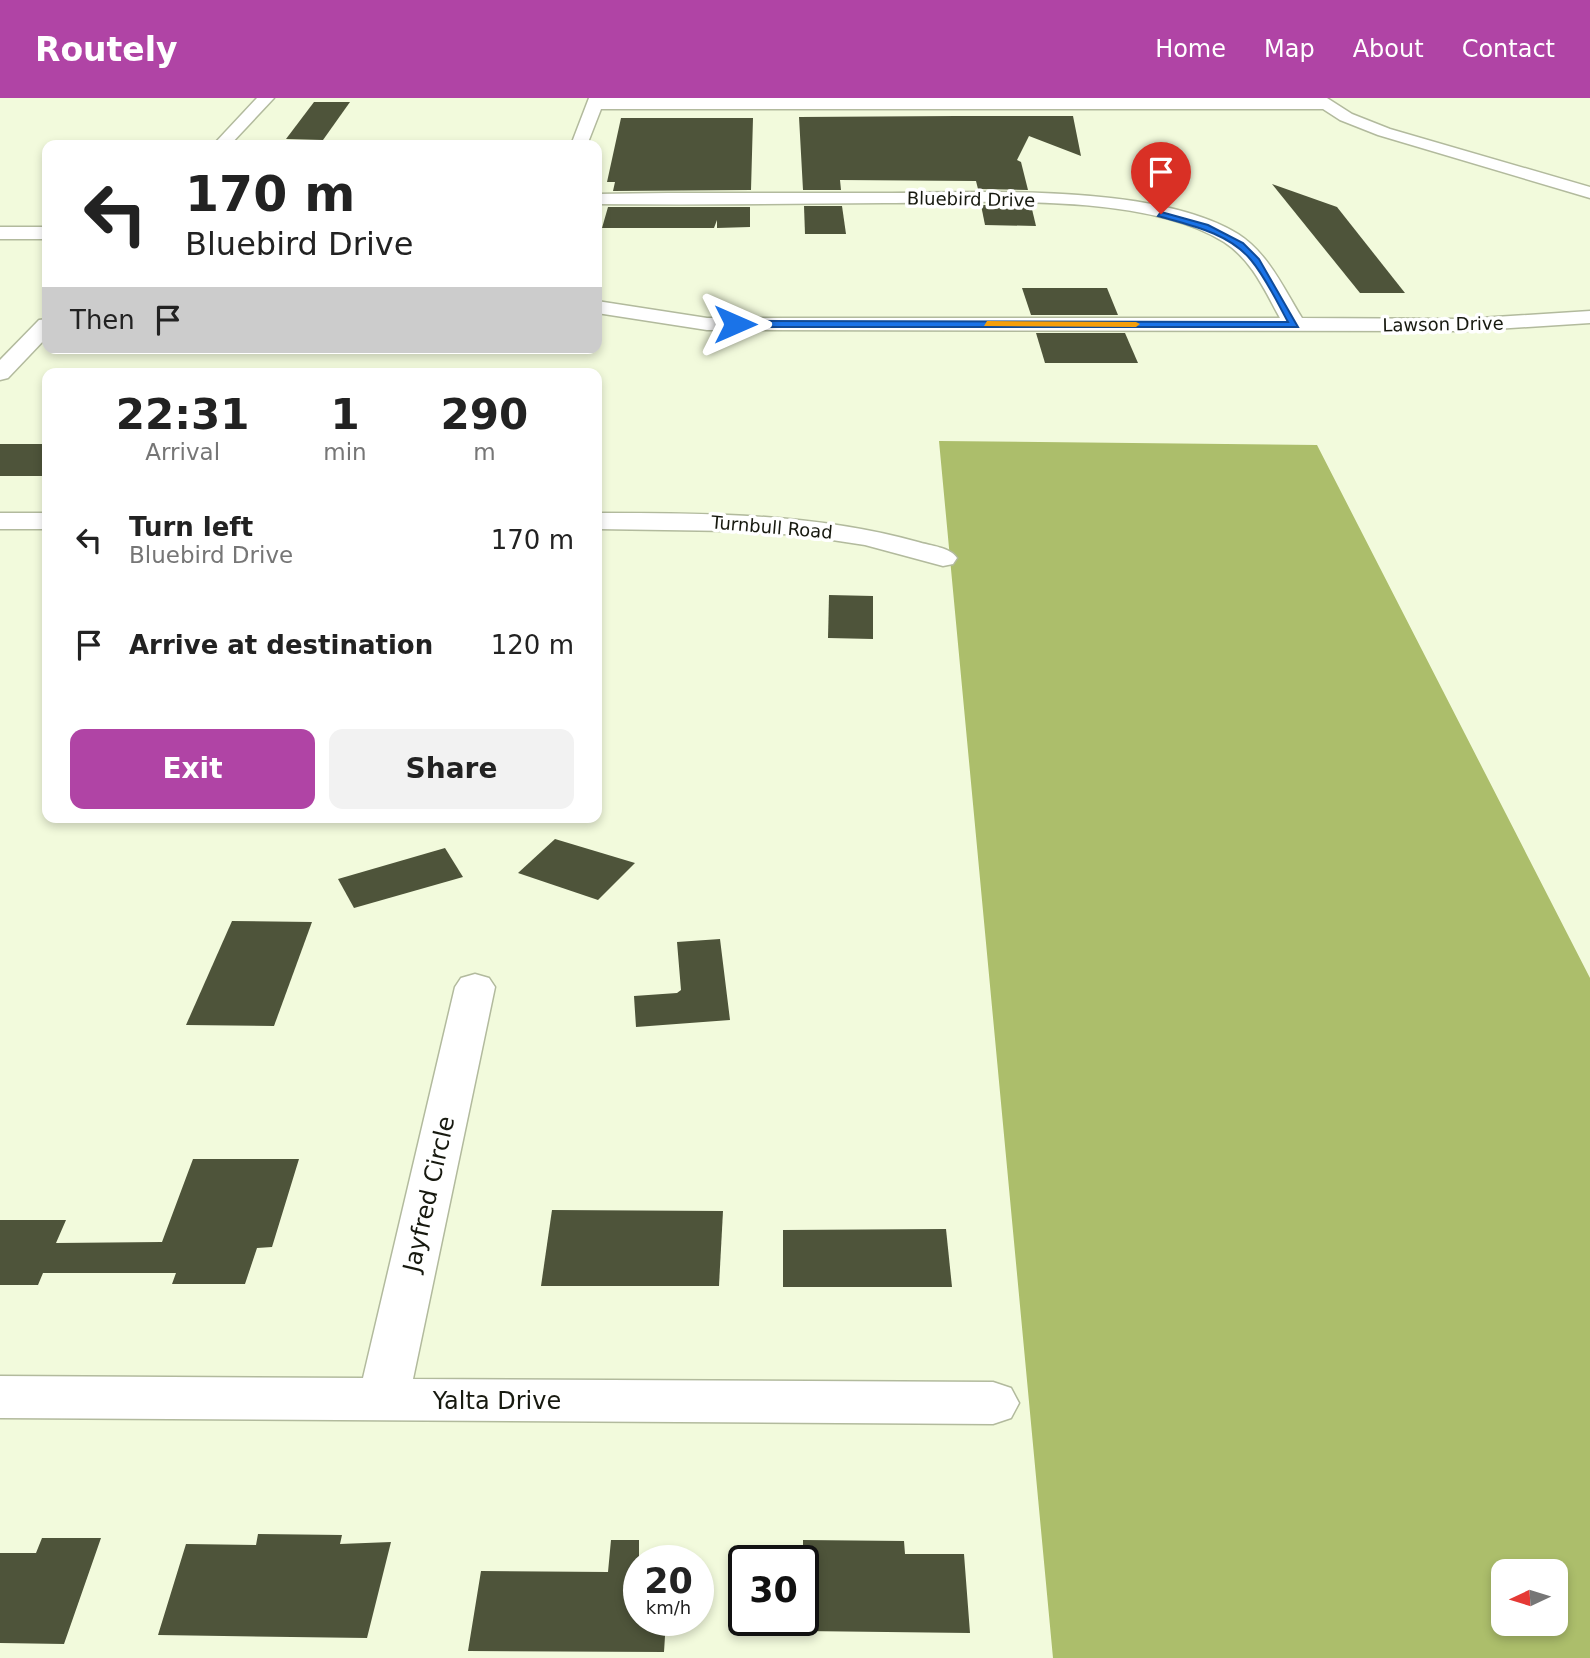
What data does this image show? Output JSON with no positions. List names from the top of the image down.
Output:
{
  "streets": {
    "street": [
      "Bluebird Drive",
      "Lawson Drive",
      "Turnbull Road",
      "Jayfred Circle",
      "Yalta Drive"
    ]
  },
  "crossings": [
    ["Bluebird Drive", "Lawson Drive"],
    ["Jayfred Circle", "Yalta Drive"]
  ],
  "north": "left",
  "page": {
    "header": "Routely",
    "nav": [
      "Home",
      "Map",
      "About",
      "Contact"
    ],
    "turn": ["170 m", "Bluebird Drive"],
    "then": "Then",
    "eta": [
      "22:31",
      "Arrival",
      "1",
      "min",
      "290",
      "m"
    ],
    "list": [
      {
        "name": "Turn left",
        "note": "Bluebird Drive",
        "value": "170 m"
      },
      {
        "name": "Arrive at destination",
        "value": "120 m"
      }
    ],
    "buttons": ["Exit", "Share"],
    "speed": "20 km/h",
    "limit": "30"
  }
}
